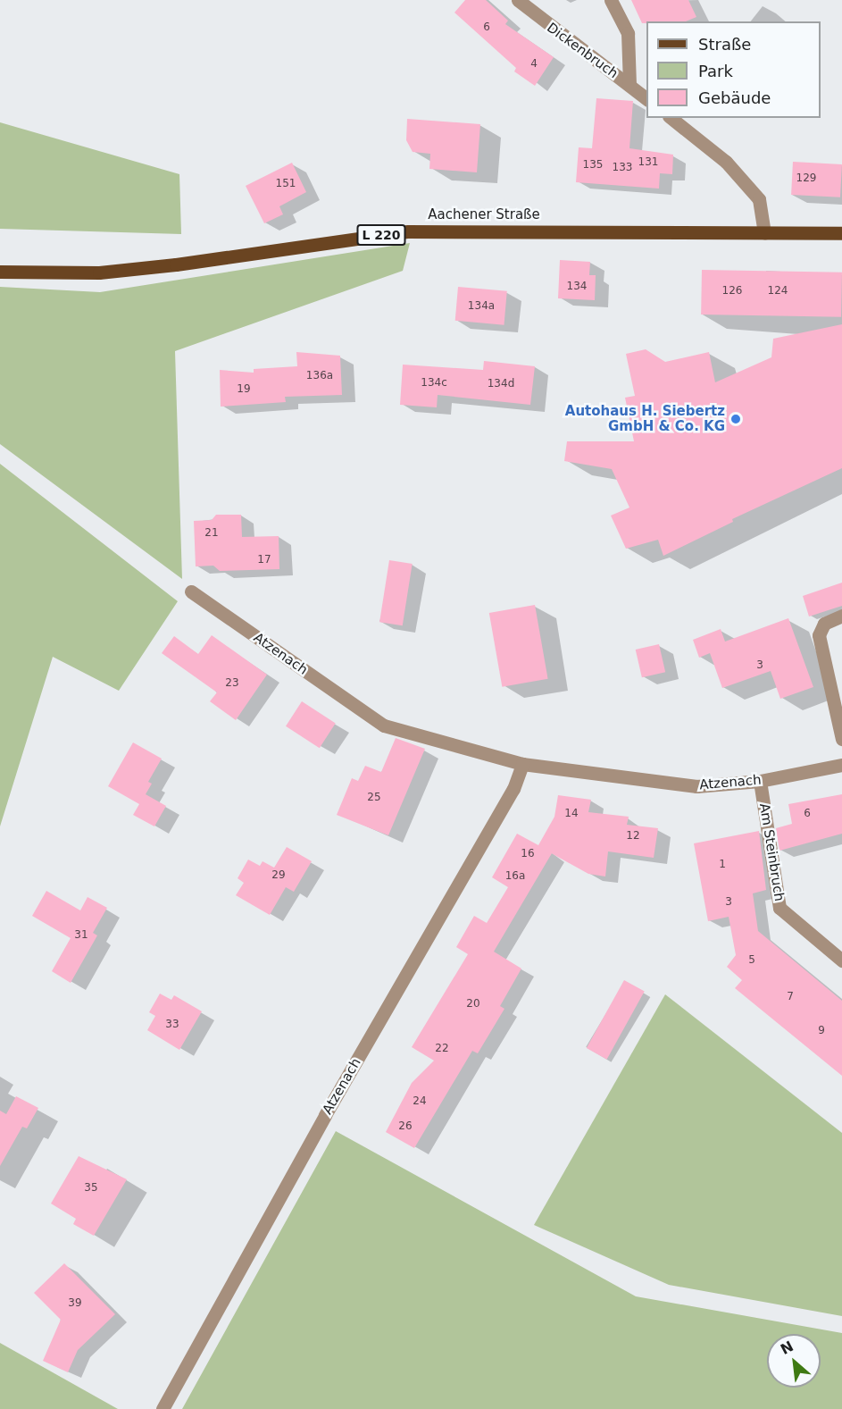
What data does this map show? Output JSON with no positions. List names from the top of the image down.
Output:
{
  "streets": {
    "main road": ["Aachener Straße", "L 220"],
    "street": ["Dickenbruch", "Atzenach", "Am Steinbruch"]
  },
  "crossings": [
    ["Atzenach", "Am Steinbruch"]
  ],
  "places": ["Autohaus H. Siebertz GmbH & Co. KG"],
  "house_numbers": [
    "6",
    "4",
    "131",
    "135",
    "133",
    "129",
    "151",
    "134",
    "126",
    "124",
    "134a",
    "136a",
    "134c",
    "134d",
    "19",
    "21",
    "17",
    "3",
    "23",
    "25",
    "14",
    "6",
    "12",
    "16",
    "1",
    "29",
    "16a",
    "3",
    "31",
    "5",
    "7",
    "20",
    "33",
    "9",
    "22",
    "24",
    "26",
    "35",
    "39"
  ],
  "legend": ["Straße", "Park", "Gebäude"],
  "north": "top left"
}
